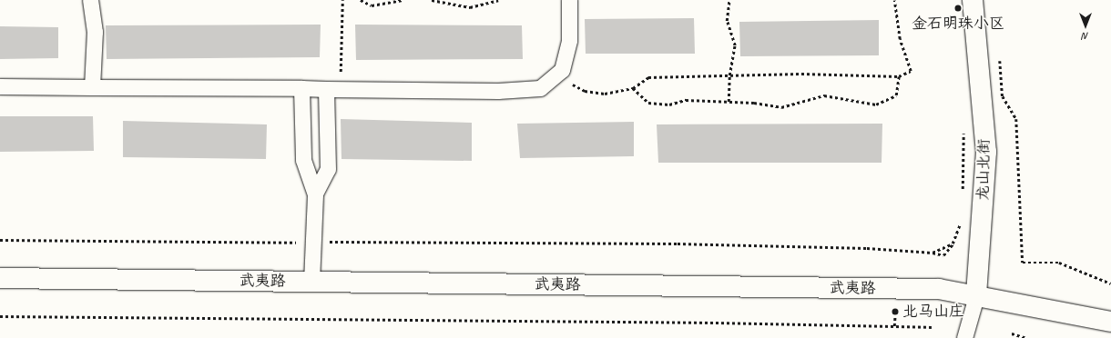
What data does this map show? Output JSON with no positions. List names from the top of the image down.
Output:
{
  "streets": {
    "main road": ["龙山北街", "武夷路"]
  },
  "crossings": [
    ["龙山北街", "武夷路"]
  ],
  "places": ["金石明珠小区", "北马山庄"],
  "north": "bottom"
}
